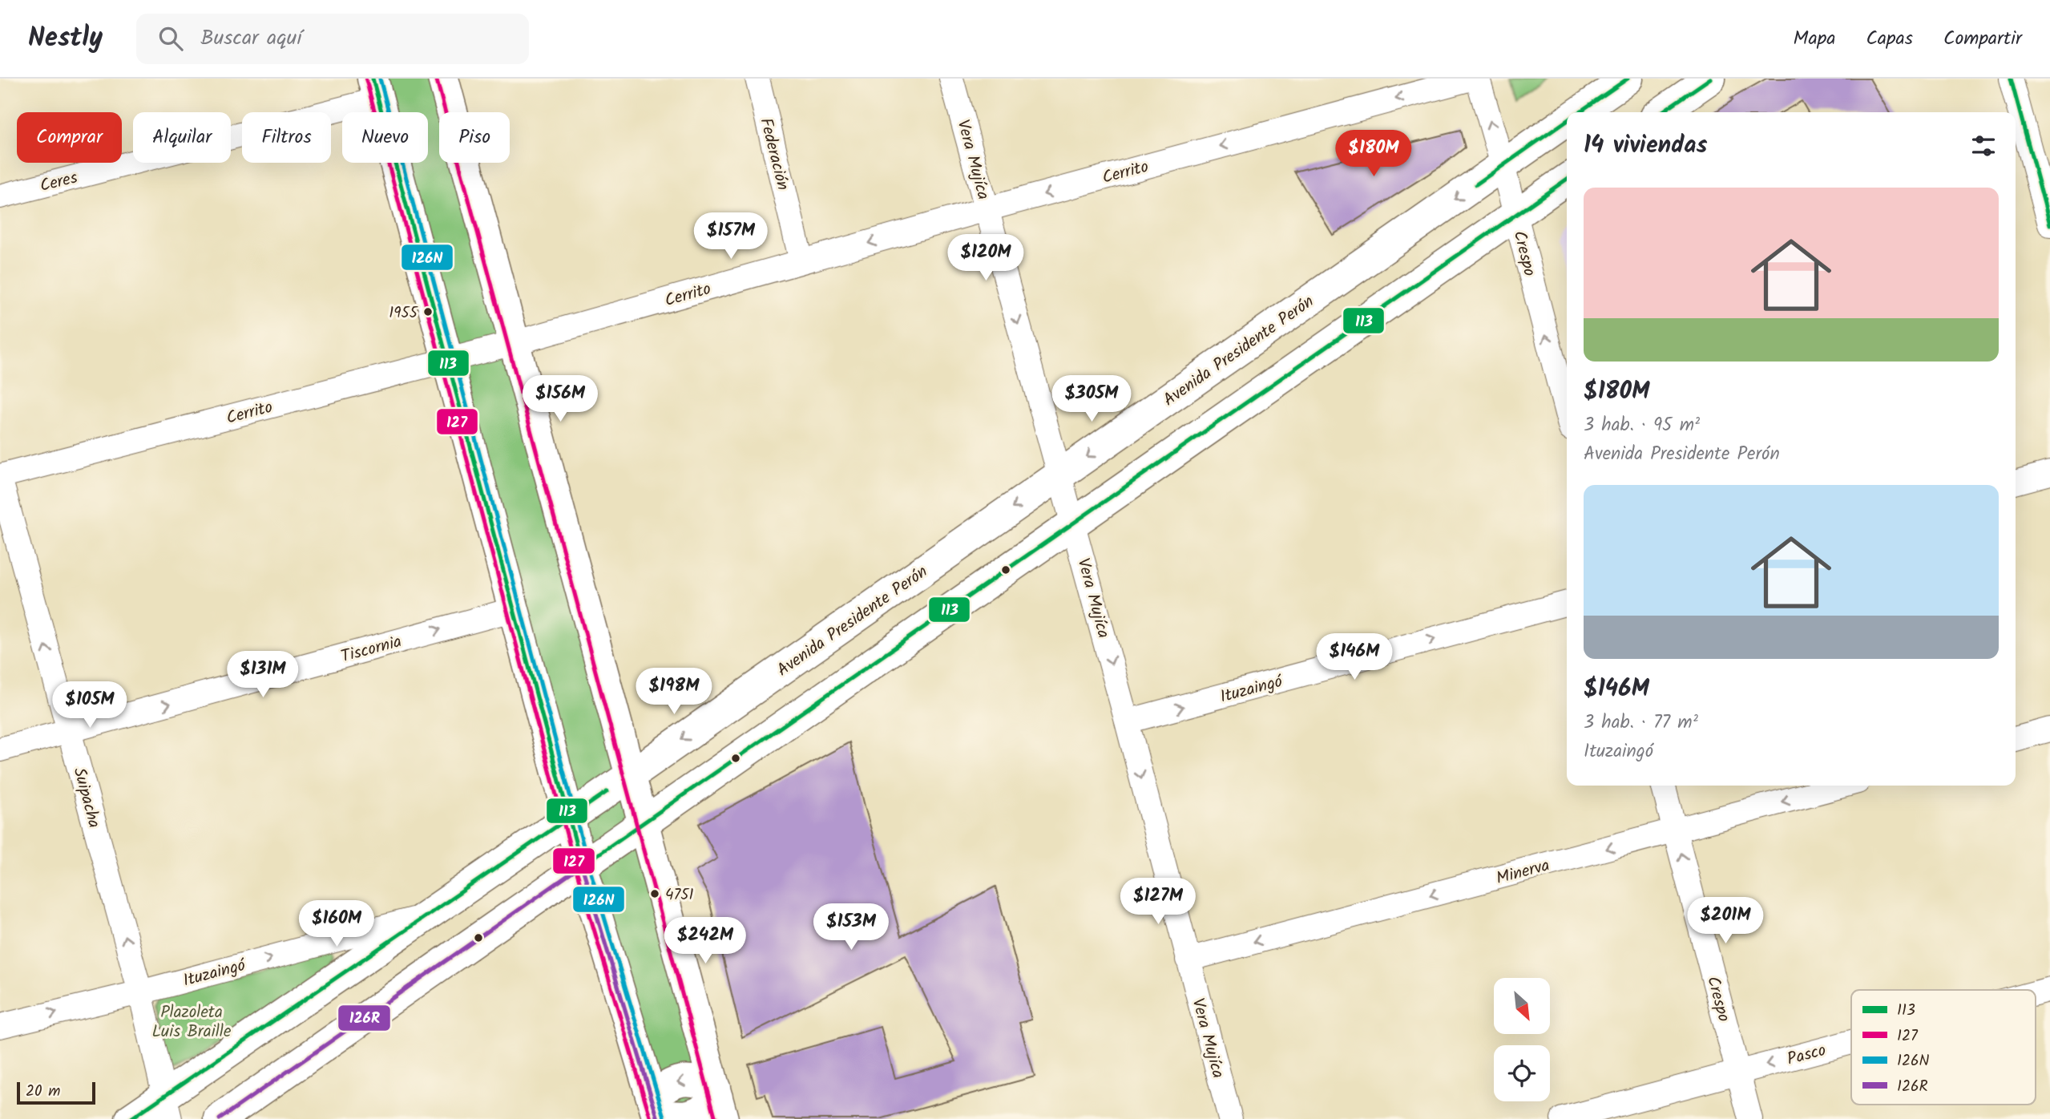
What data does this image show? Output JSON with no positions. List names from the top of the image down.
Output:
{
  "streets": {
    "main road": ["Avenida Presidente Perón"],
    "street": [
      "Federación",
      "Vera Mujíca",
      "Cerrito",
      "Ceres",
      "Crespo",
      "Tiscornia",
      "Ituzaingó",
      "Suipacha",
      "Minerva",
      "Pasco"
    ]
  },
  "crossings": [
    ["Federación", "Cerrito"],
    ["Vera Mujíca", "Cerrito"],
    ["Vera Mujíca", "Avenida Presidente Perón"],
    ["Vera Mujíca", "Ituzaingó"],
    ["Vera Mujíca", "Minerva"],
    ["Cerrito", "Suipacha"],
    ["Crespo", "Avenida Presidente Perón"],
    ["Crespo", "Minerva"],
    ["Crespo", "Pasco"],
    ["Avenida Presidente Perón", "Ituzaingó"],
    ["Avenida Presidente Perón", "Suipacha"],
    ["Tiscornia", "Suipacha"],
    ["Ituzaingó", "Suipacha"]
  ],
  "one_way": [
    "Vera Mujíca",
    "Cerrito",
    "Crespo",
    "Tiscornia",
    "Ituzaingó",
    "Suipacha",
    "Minerva",
    "Pasco"
  ],
  "parks": ["Plazoleta Luis Braille"],
  "places": ["1955", "4751"],
  "lines": [
    "transit line 113",
    "transit line 126N",
    "transit line 127",
    "transit line 126R"
  ],
  "legend": [
    "113",
    "127",
    "126N",
    "126R"
  ],
  "scale_bar": "20 m",
  "north": "bottom right",
  "page": {
    "header": "Nestly",
    "search": "Buscar aquí",
    "nav": ["Mapa", "Capas", "Compartir"],
    "chip": [
      "Comprar",
      "Alquilar",
      "Filtros",
      "Nuevo",
      "Piso"
    ],
    "heading": "14 viviendas",
    "price": [
      "$180M",
      "$157M",
      "$120M",
      "$156M",
      "$305M",
      "$146M",
      "$131M",
      "$198M",
      "$105M",
      "$127M",
      "$201M",
      "$160M",
      "$153M",
      "$242M"
    ],
    "list": [
      {
        "name": "$180M",
        "note": "3 hab. · 95 m² · Avenida Presidente Perón"
      },
      {
        "name": "$146M",
        "note": "3 hab. · 77 m² · Ituzaingó"
      }
    ],
    "scale": "20 m"
  }
}
